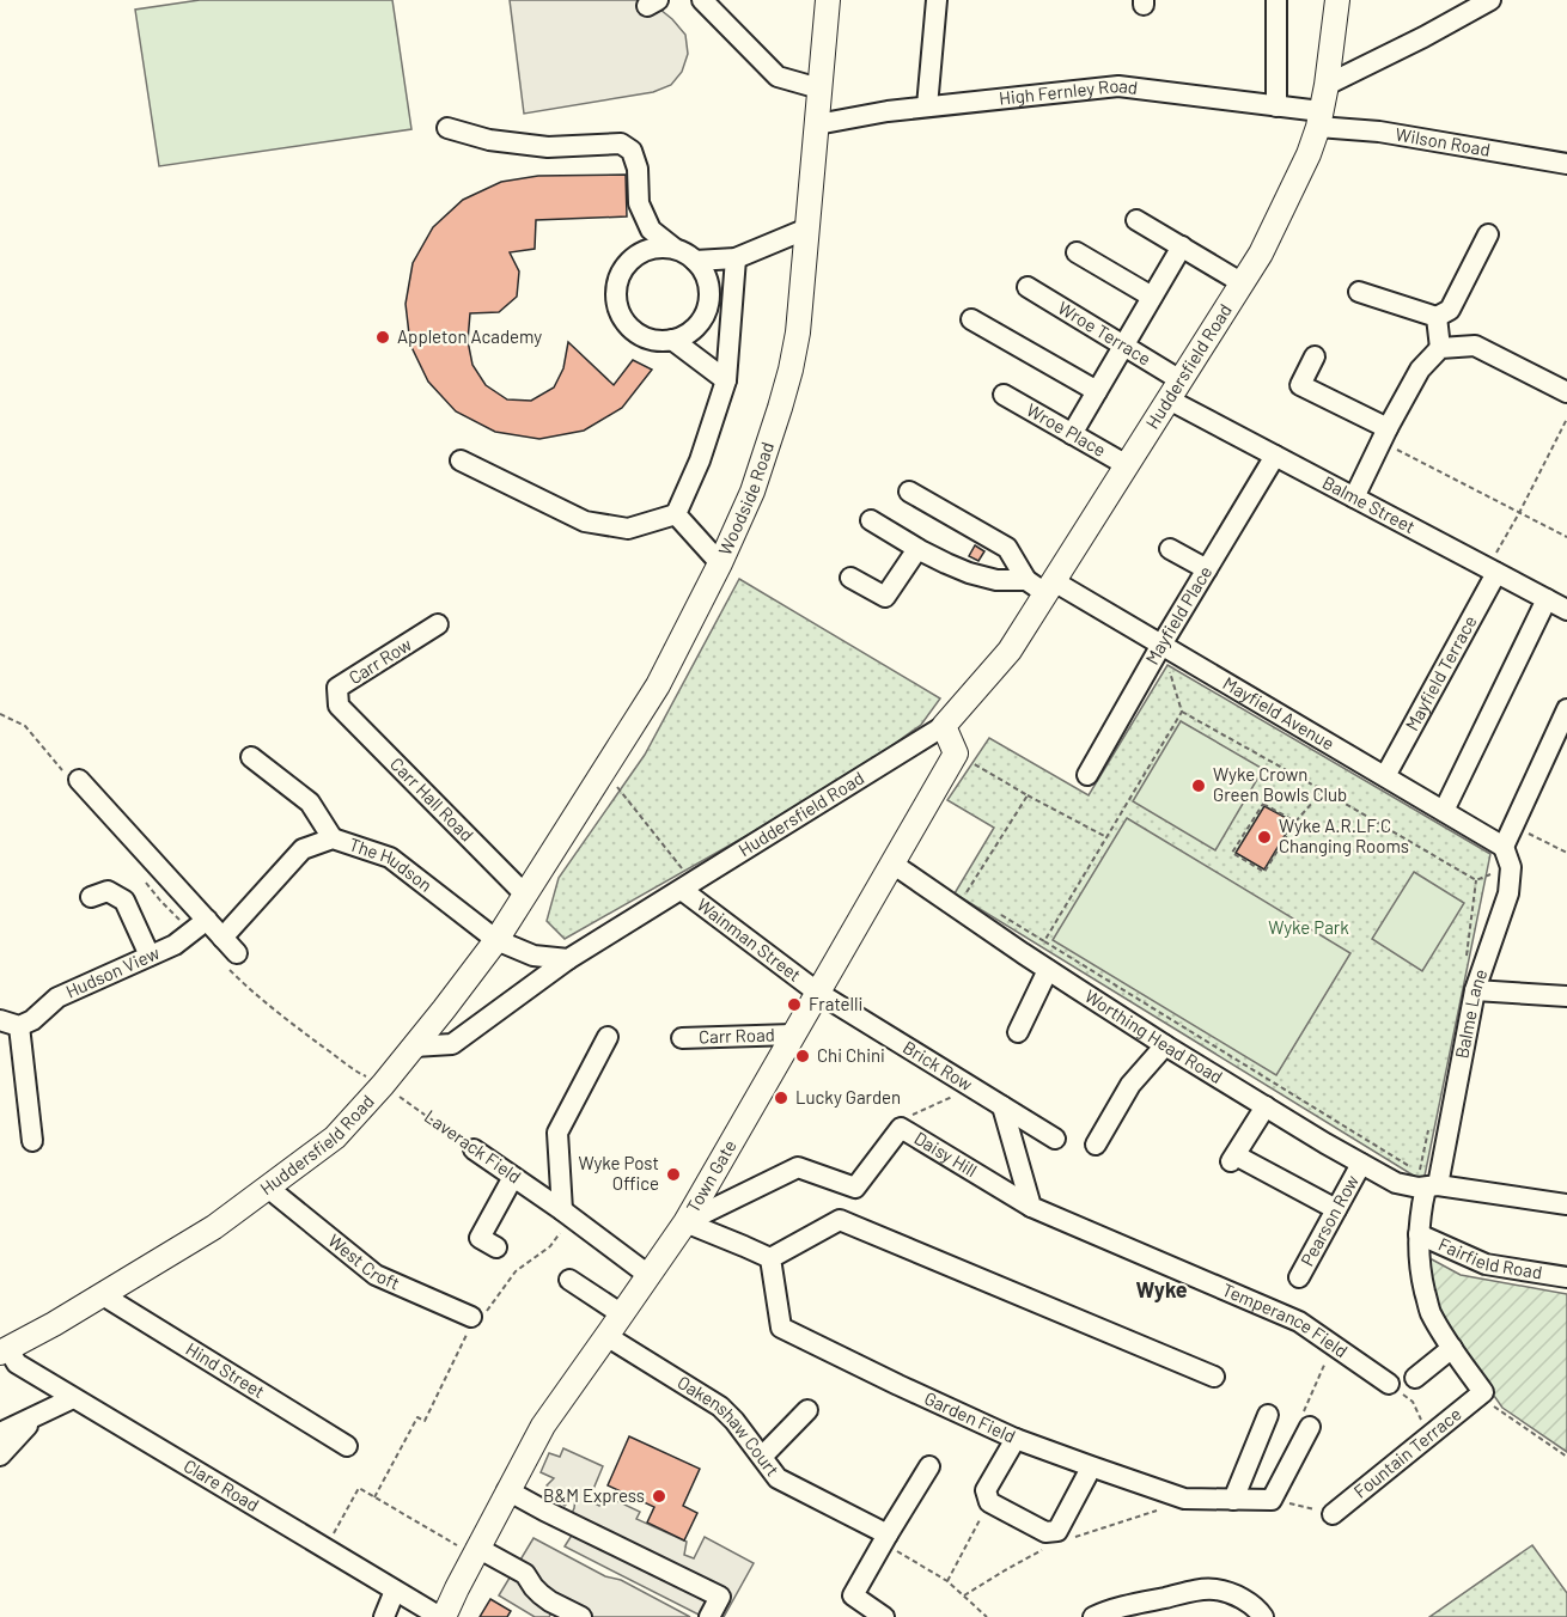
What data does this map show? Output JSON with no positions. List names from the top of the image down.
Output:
{
  "streets": {
    "main road": ["Huddersfield Road", "Woodside Road", "Town Gate"],
    "street": [
      "High Fernley Road",
      "Wilson Road",
      "Wroe Terrace",
      "Wroe Place",
      "Balme Street",
      "Mayfield Place",
      "Carr Row",
      "Mayfield Terrace",
      "Mayfield Avenue",
      "Carr Hall Road",
      "The Hudson",
      "Wainman Street",
      "Hudson View",
      "Balme Lane",
      "Carr Road",
      "Worthing Head Road",
      "Brick Row",
      "Laverack Field",
      "Daisy Hill",
      "Pearson Row",
      "Fairfield Road",
      "West Croft",
      "Temperance Field",
      "Hind Street",
      "Garden Field",
      "Oakenshaw Court",
      "Fountain Terrace",
      "Clare Road"
    ]
  },
  "crossings": [
    ["High Fernley Road", "Wilson Road"],
    ["High Fernley Road", "Huddersfield Road"],
    ["High Fernley Road", "Woodside Road"],
    ["Wilson Road", "Huddersfield Road"],
    ["Wroe Terrace", "Huddersfield Road"],
    ["Wroe Terrace", "Balme Street"],
    ["Huddersfield Road", "Wroe Place"],
    ["Huddersfield Road", "Woodside Road"],
    ["Huddersfield Road", "Balme Street"],
    ["Huddersfield Road", "Mayfield Avenue"],
    ["Huddersfield Road", "The Hudson"],
    ["Huddersfield Road", "Wainman Street"],
    ["Huddersfield Road", "Laverack Field"],
    ["Huddersfield Road", "West Croft"],
    ["Huddersfield Road", "Hind Street"],
    ["Huddersfield Road", "Clare Road"],
    ["Woodside Road", "Carr Hall Road"],
    ["Woodside Road", "The Hudson"],
    ["Balme Street", "Mayfield Place"],
    ["Balme Street", "Mayfield Terrace"],
    ["Mayfield Place", "Mayfield Avenue"],
    ["Carr Row", "Carr Hall Road"],
    ["Mayfield Terrace", "Mayfield Avenue"],
    ["Mayfield Avenue", "Balme Lane"],
    ["Wainman Street", "Brick Row"],
    ["Wainman Street", "Town Gate"],
    ["Balme Lane", "Worthing Head Road"],
    ["Carr Road", "Town Gate"],
    ["Worthing Head Road", "Town Gate"],
    ["Worthing Head Road", "Pearson Row"],
    ["Brick Row", "Town Gate"],
    ["Laverack Field", "Town Gate"],
    ["Daisy Hill", "Town Gate"],
    ["Daisy Hill", "Temperance Field"],
    ["Town Gate", "Oakenshaw Court"],
    ["Town Gate", "Clare Road"]
  ],
  "districts": ["Wyke"],
  "parks": ["Wyke Park"],
  "places": [
    "Appleton Academy",
    "Wyke Crown Green Bowls Club",
    "Wyke A.R.LF.C Changing Rooms",
    "Fratelli",
    "Chi Chini",
    "Lucky Garden",
    "Wyke Post Office",
    "B&M Express"
  ]
}
